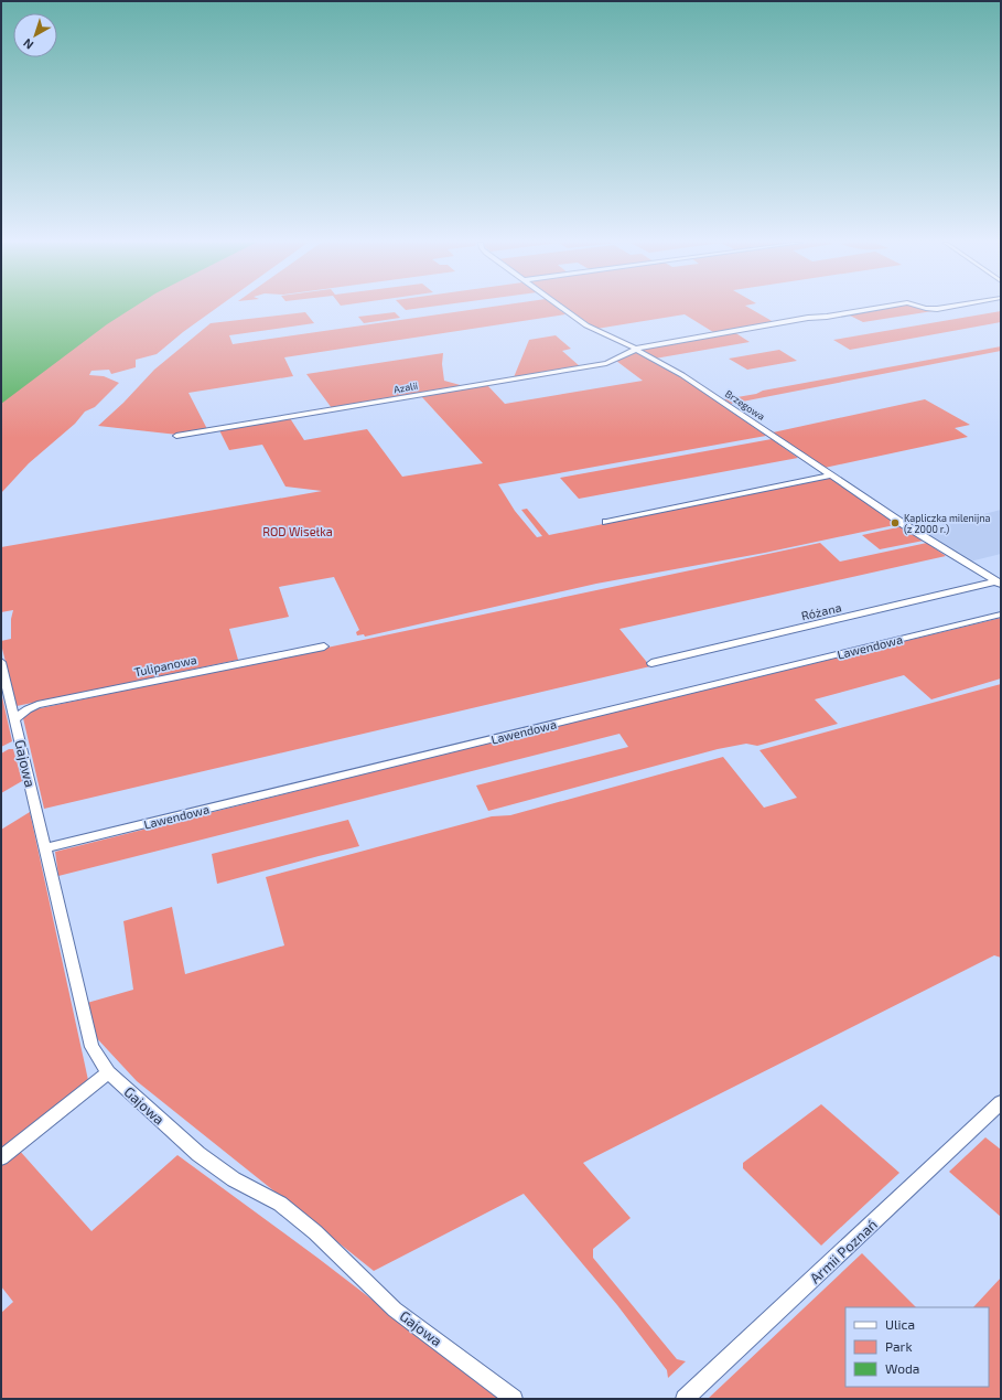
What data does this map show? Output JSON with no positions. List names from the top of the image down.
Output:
{
  "streets": {
    "street": [
      "Azalii",
      "Brzegowa",
      "Różana",
      "Lawendowa",
      "Tulipanowa",
      "Gajowa",
      "Armii Poznań"
    ]
  },
  "crossings": [
    ["Azalii", "Brzegowa"],
    ["Brzegowa", "Różana"],
    ["Lawendowa", "Gajowa"],
    ["Tulipanowa", "Gajowa"]
  ],
  "parks": ["ROD Wisełka"],
  "places": ["Kapliczka milenijna (z 2000 r.)"],
  "legend": ["Ulica", "Park", "Woda"],
  "north": "bottom left"
}
